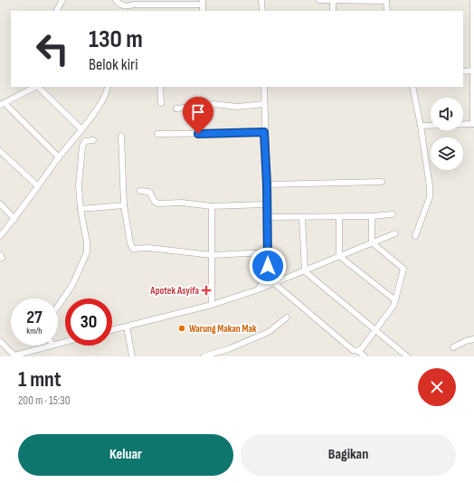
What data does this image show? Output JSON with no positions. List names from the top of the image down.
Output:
{
  "places": {
    "health": ["Apotek Asyifa"],
    "other": ["Warung Makan Mak"]
  },
  "page": {
    "turn": ["130 m", "Belok kiri"],
    "speed": "27 km/h",
    "limit": "30",
    "heading": ["1 mnt", "200 m · 15:30"],
    "buttons": ["Keluar", "Bagikan"]
  }
}
